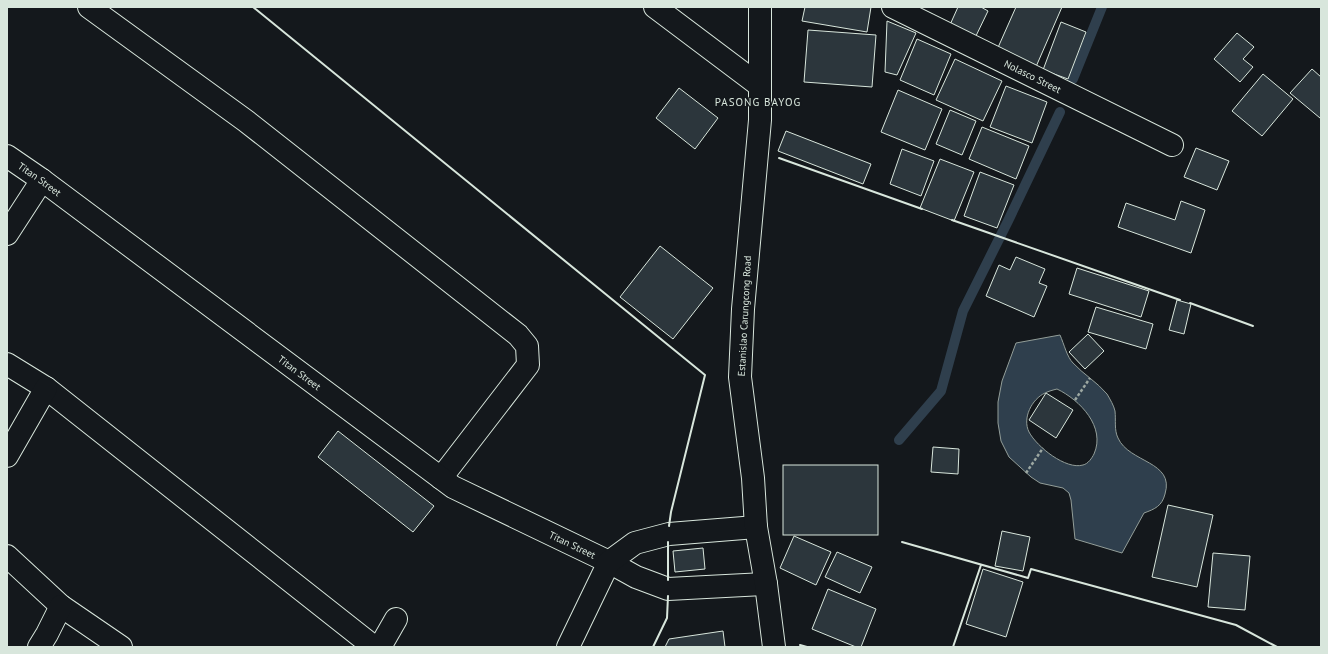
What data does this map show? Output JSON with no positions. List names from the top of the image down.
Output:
{
  "streets": {
    "street": ["Nolasco Street", "Titan Street", "Estanislao Carungcong Road"]
  },
  "crossings": [
    ["Titan Street", "Estanislao Carungcong Road"]
  ],
  "districts": ["PASONG BAYOG"]
}
